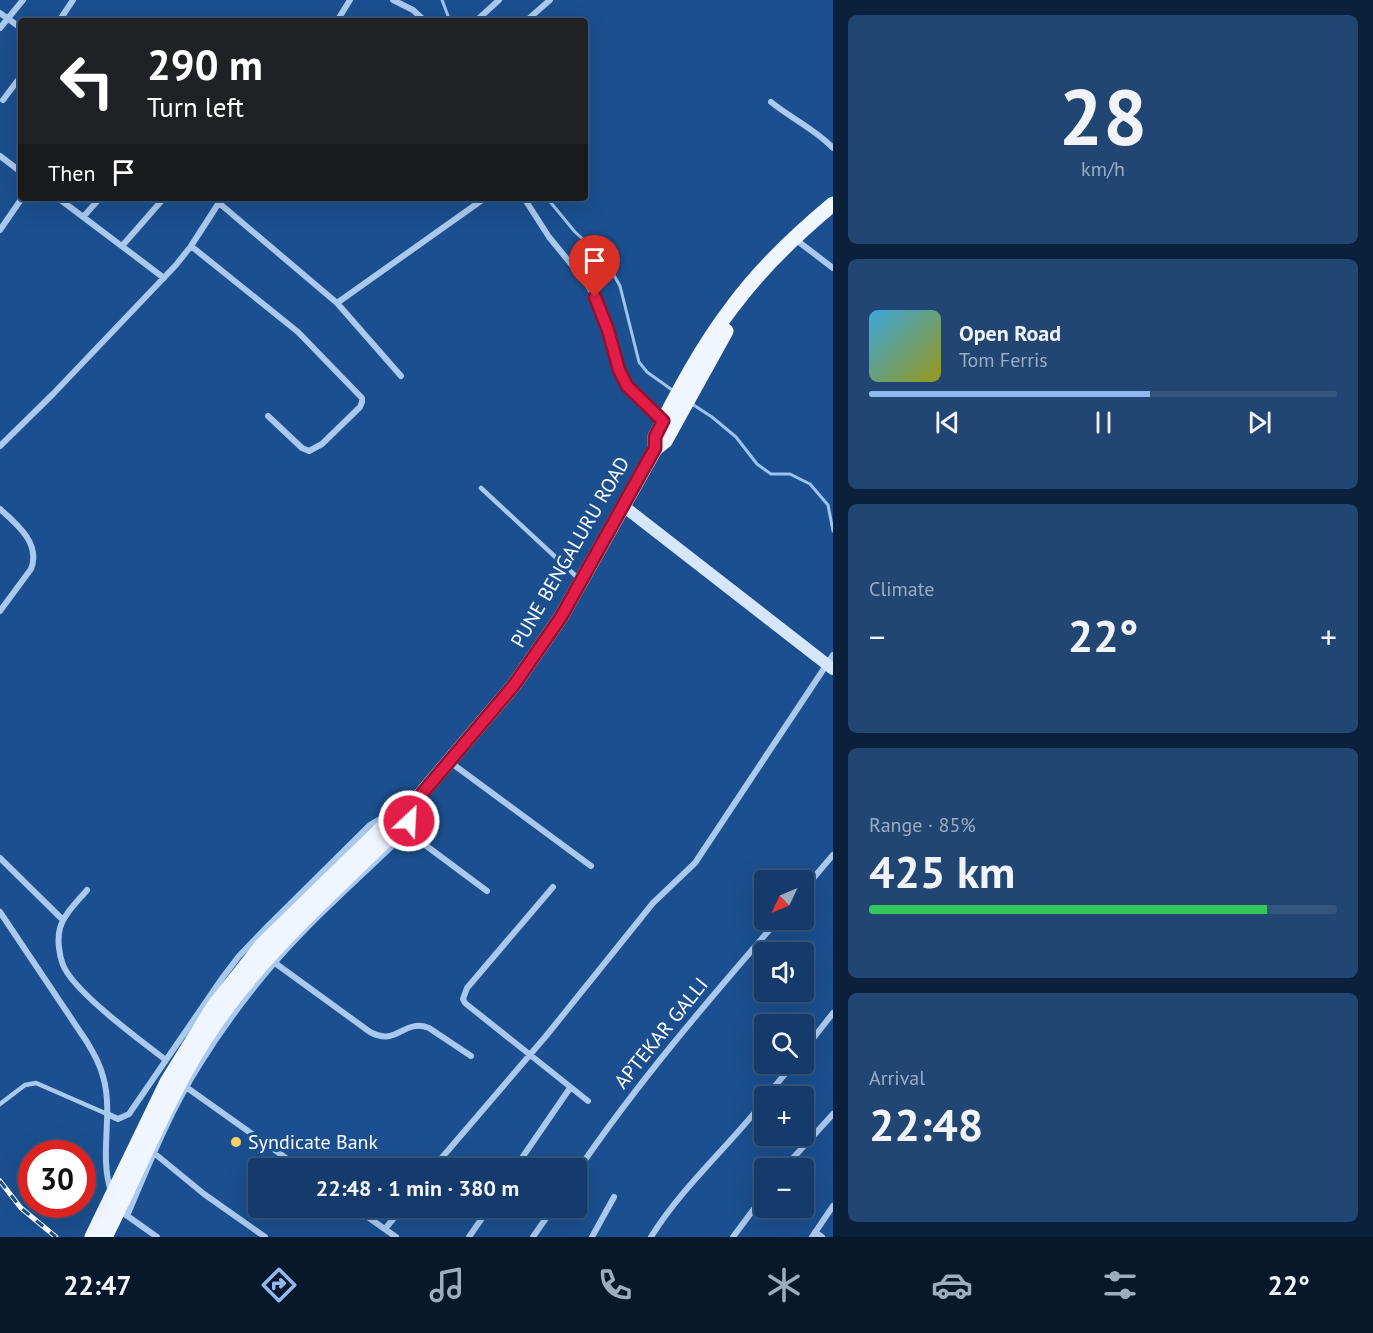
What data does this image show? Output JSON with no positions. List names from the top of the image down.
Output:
{
  "streets": {
    "main road": ["PUNE BENGALURU ROAD"],
    "street": ["APTEKAR GALLI"]
  },
  "places": ["Syndicate Bank"],
  "north": "bottom left",
  "page": {
    "tile": [
      ["28", "km/h"],
      "Climate",
      ["Range · 85%", "425 km"],
      ["Arrival", "22:48"]
    ],
    "turn": ["290 m", "Turn left"],
    "then": "Then",
    "song": ["Open Road", "Tom Ferris"],
    "heat": ["−", "22°", "+"],
    "map_buttons": ["+", "−"],
    "limit": "30",
    "trip": "22:48 · 1 min · 380 m",
    "tabs": ["22:47", "22°"]
  }
}
